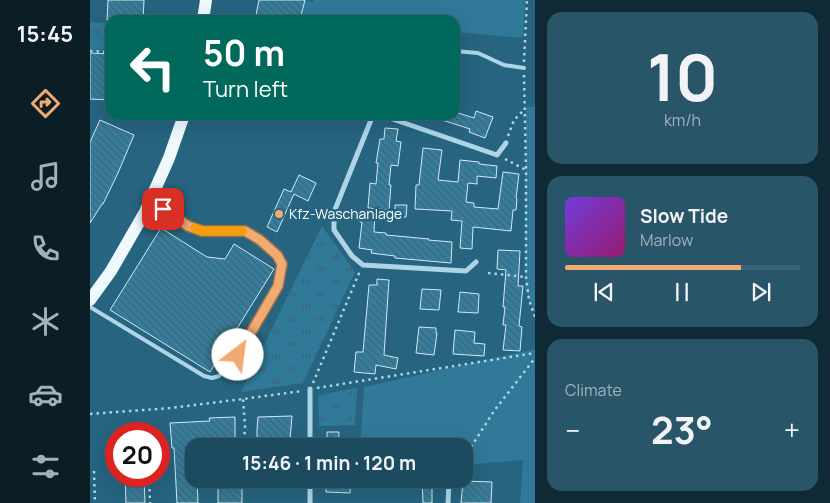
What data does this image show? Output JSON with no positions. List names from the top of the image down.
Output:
{
  "places": ["Kfz-Waschanlage"],
  "page": {
    "tabs": "15:45",
    "tile": [
      ["10", "km/h"],
      "Climate"
    ],
    "turn": ["50 m", "Turn left"],
    "song": ["Slow Tide", "Marlow"],
    "heat": ["−", "23°", "+"],
    "limit": "20",
    "trip": "15:46 · 1 min · 120 m"
  }
}
